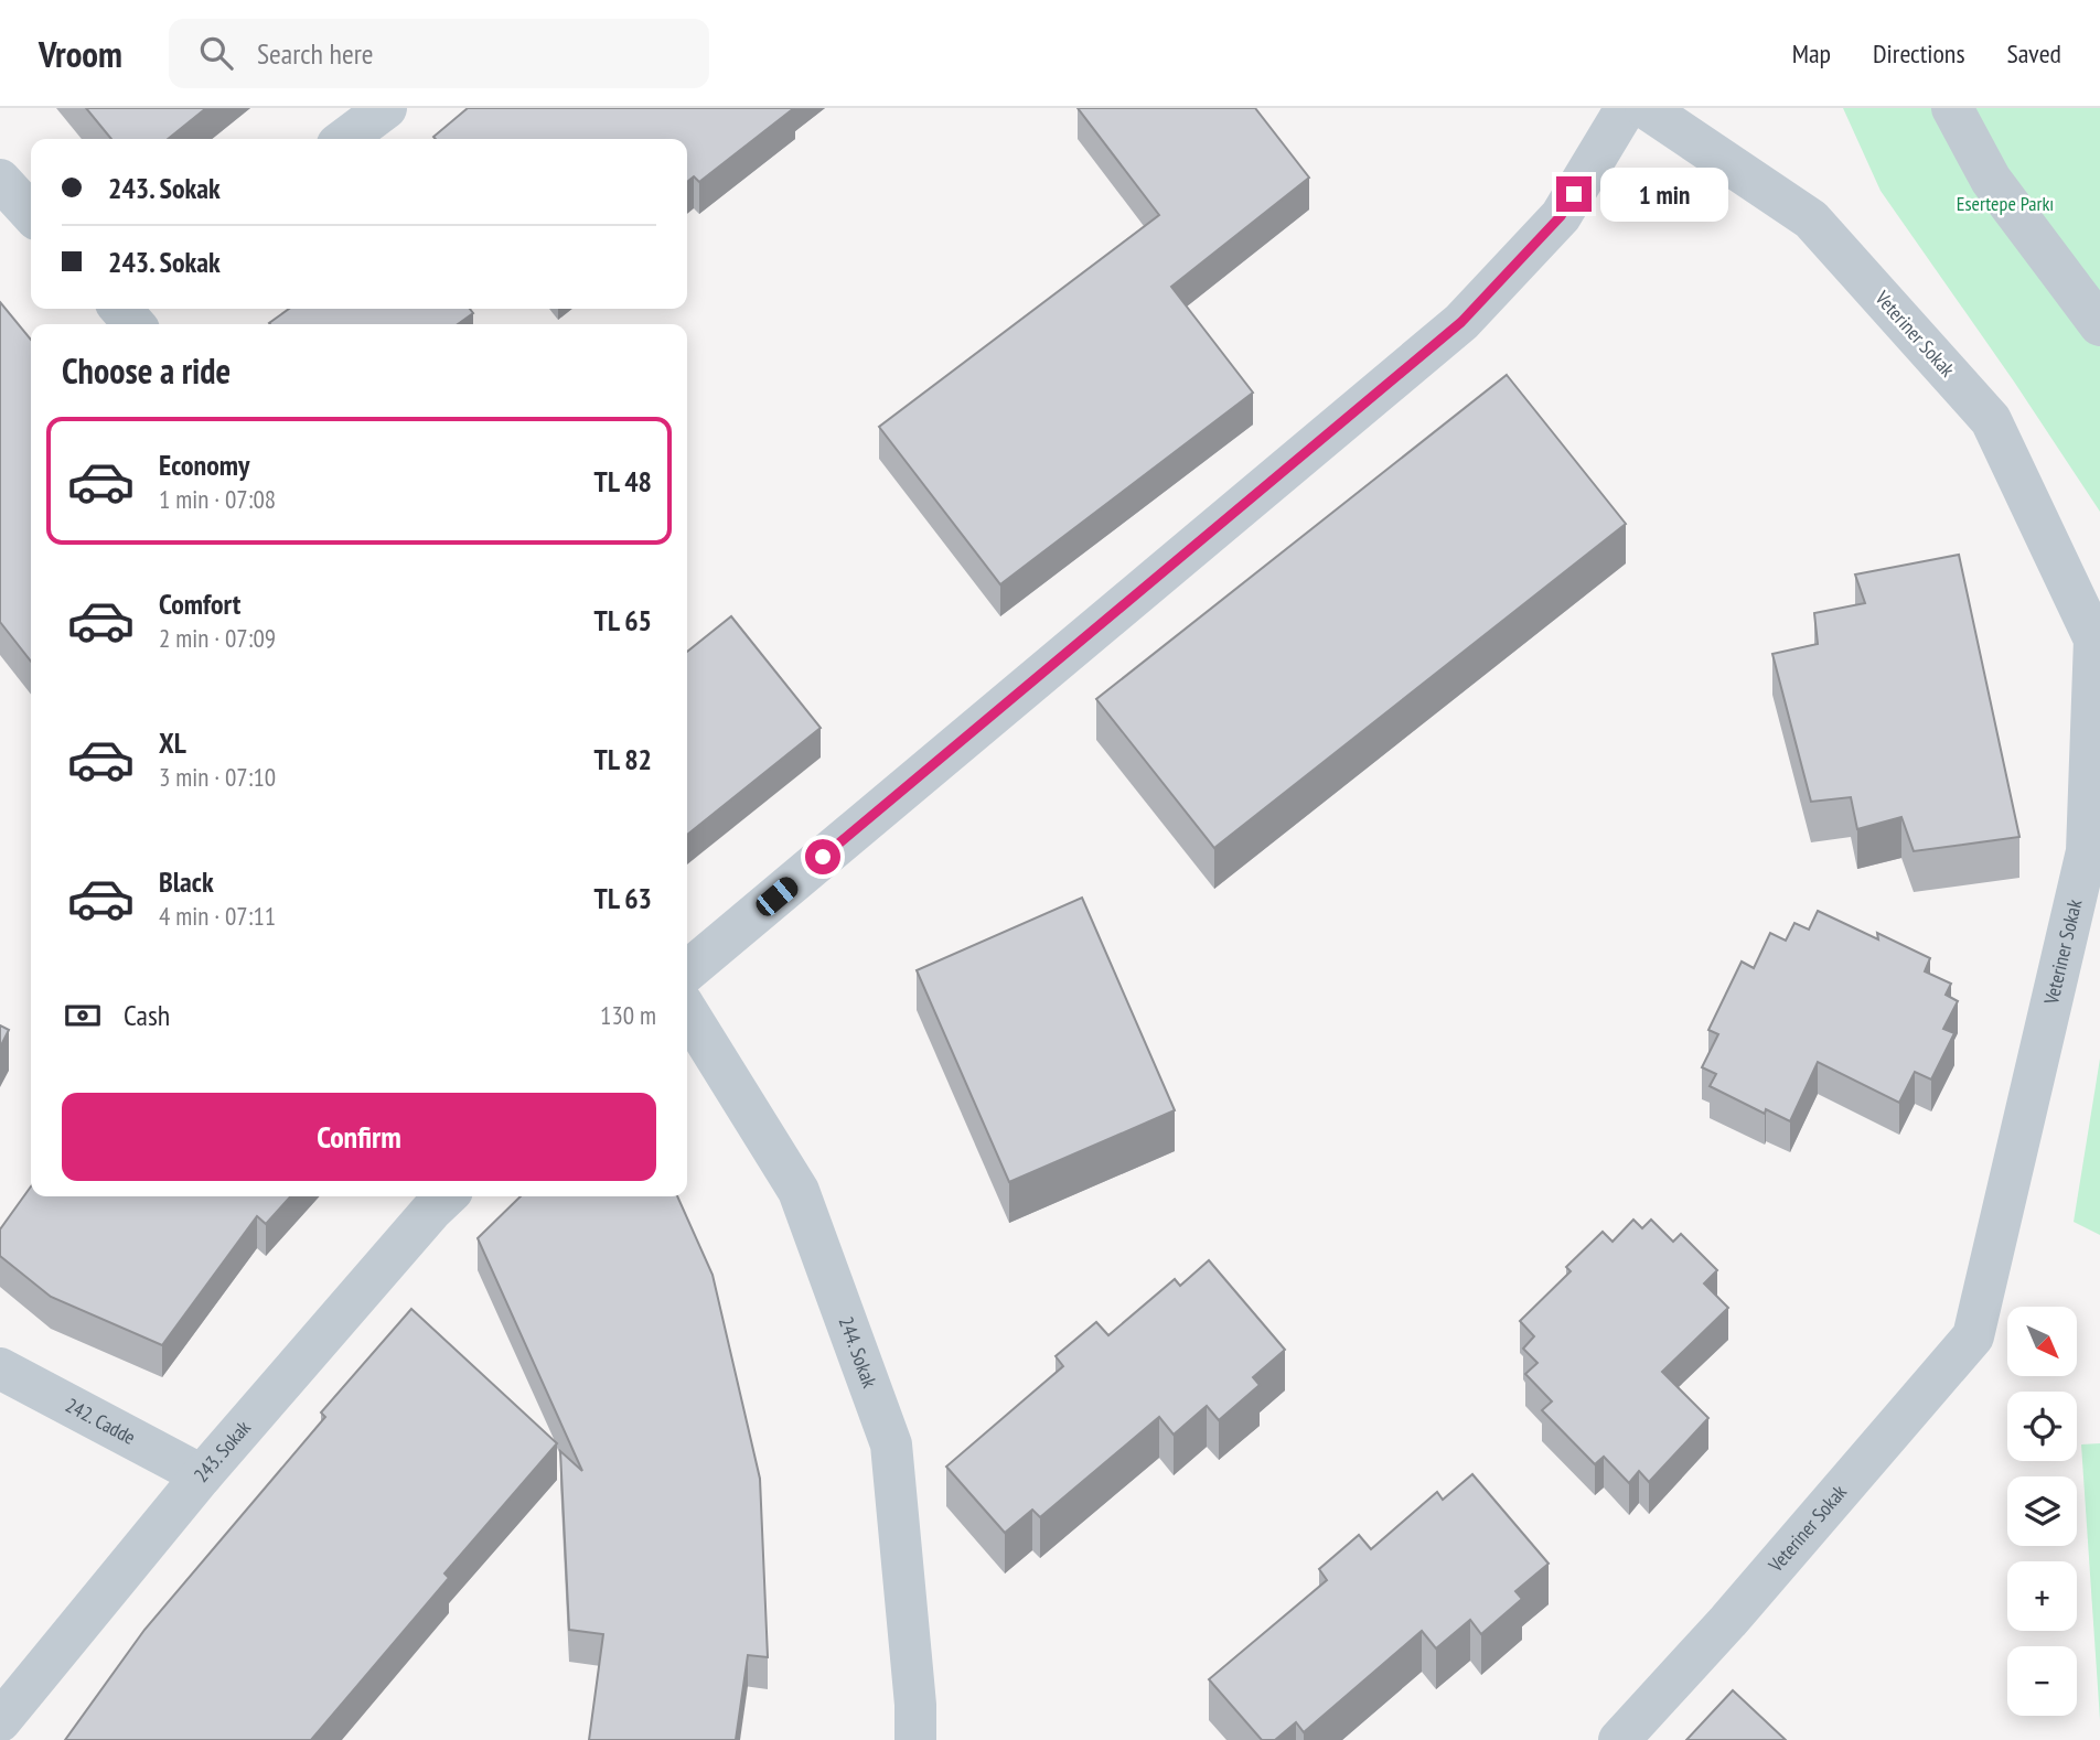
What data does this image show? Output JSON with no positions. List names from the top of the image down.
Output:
{
  "streets": {
    "street": [
      "Veteriner Sokak",
      "244. Sokak",
      "242. Cadde",
      "243. Sokak"
    ]
  },
  "crossings": [
    ["242. Cadde", "243. Sokak"]
  ],
  "parks": ["Esertepe Parkı"],
  "north": "bottom right",
  "page": {
    "header": "Vroom",
    "search": "Search here",
    "nav": ["Map", "Directions", "Saved"],
    "banner": ["243. Sokak", "243. Sokak"],
    "bubble": "1 min",
    "heading": "Choose a ride",
    "list": [
      {
        "name": "Economy",
        "note": "1 min · 07:08",
        "value": "TL 48"
      },
      {
        "name": "Comfort",
        "note": "2 min · 07:09",
        "value": "TL 65"
      },
      {
        "name": "XL",
        "note": "3 min · 07:10",
        "value": "TL 82"
      },
      {
        "name": "Black",
        "note": "4 min · 07:11",
        "value": "TL 63"
      }
    ],
    "pay": ["Cash", "130 m"],
    "buttons": "Confirm",
    "map_buttons": ["+", "−"]
  }
}
